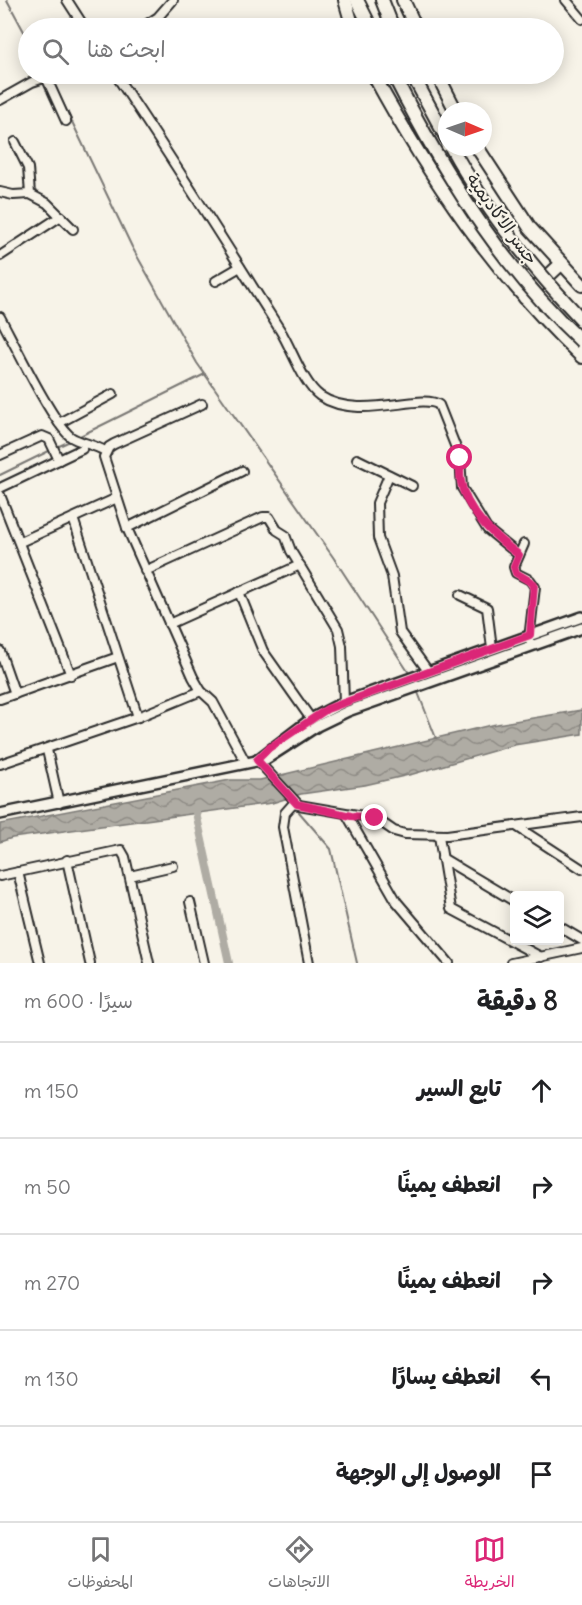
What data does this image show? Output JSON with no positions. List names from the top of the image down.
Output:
{
  "streets": {
    "highway": ["جسر الاكاديمية"]
  },
  "north": "right",
  "page": {
    "search": "ابحث هنا",
    "heading": ["8 دقيقة", "سيرًا · 600 m"],
    "list": [
      ["تابع السير", "150 m"],
      ["انعطف يمينًا", "50 m"],
      ["انعطف يمينًا", "270 m"],
      ["انعطف يسارًا", "130 m"],
      "الوصول إلى الوجهة"
    ],
    "nav": ["الخريطة", "الاتجاهات", "المحفوظات"]
  }
}
